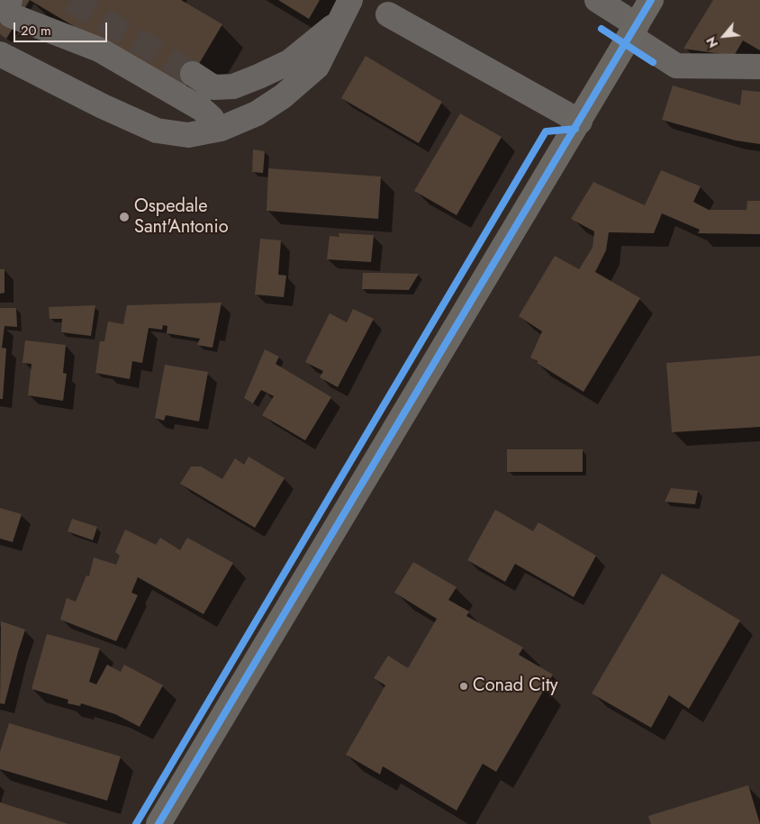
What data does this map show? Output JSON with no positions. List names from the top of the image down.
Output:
{
  "places": ["Ospedale Sant'Antonio", "Conad City"],
  "scale_bar": "20 m",
  "north": "bottom left"
}
